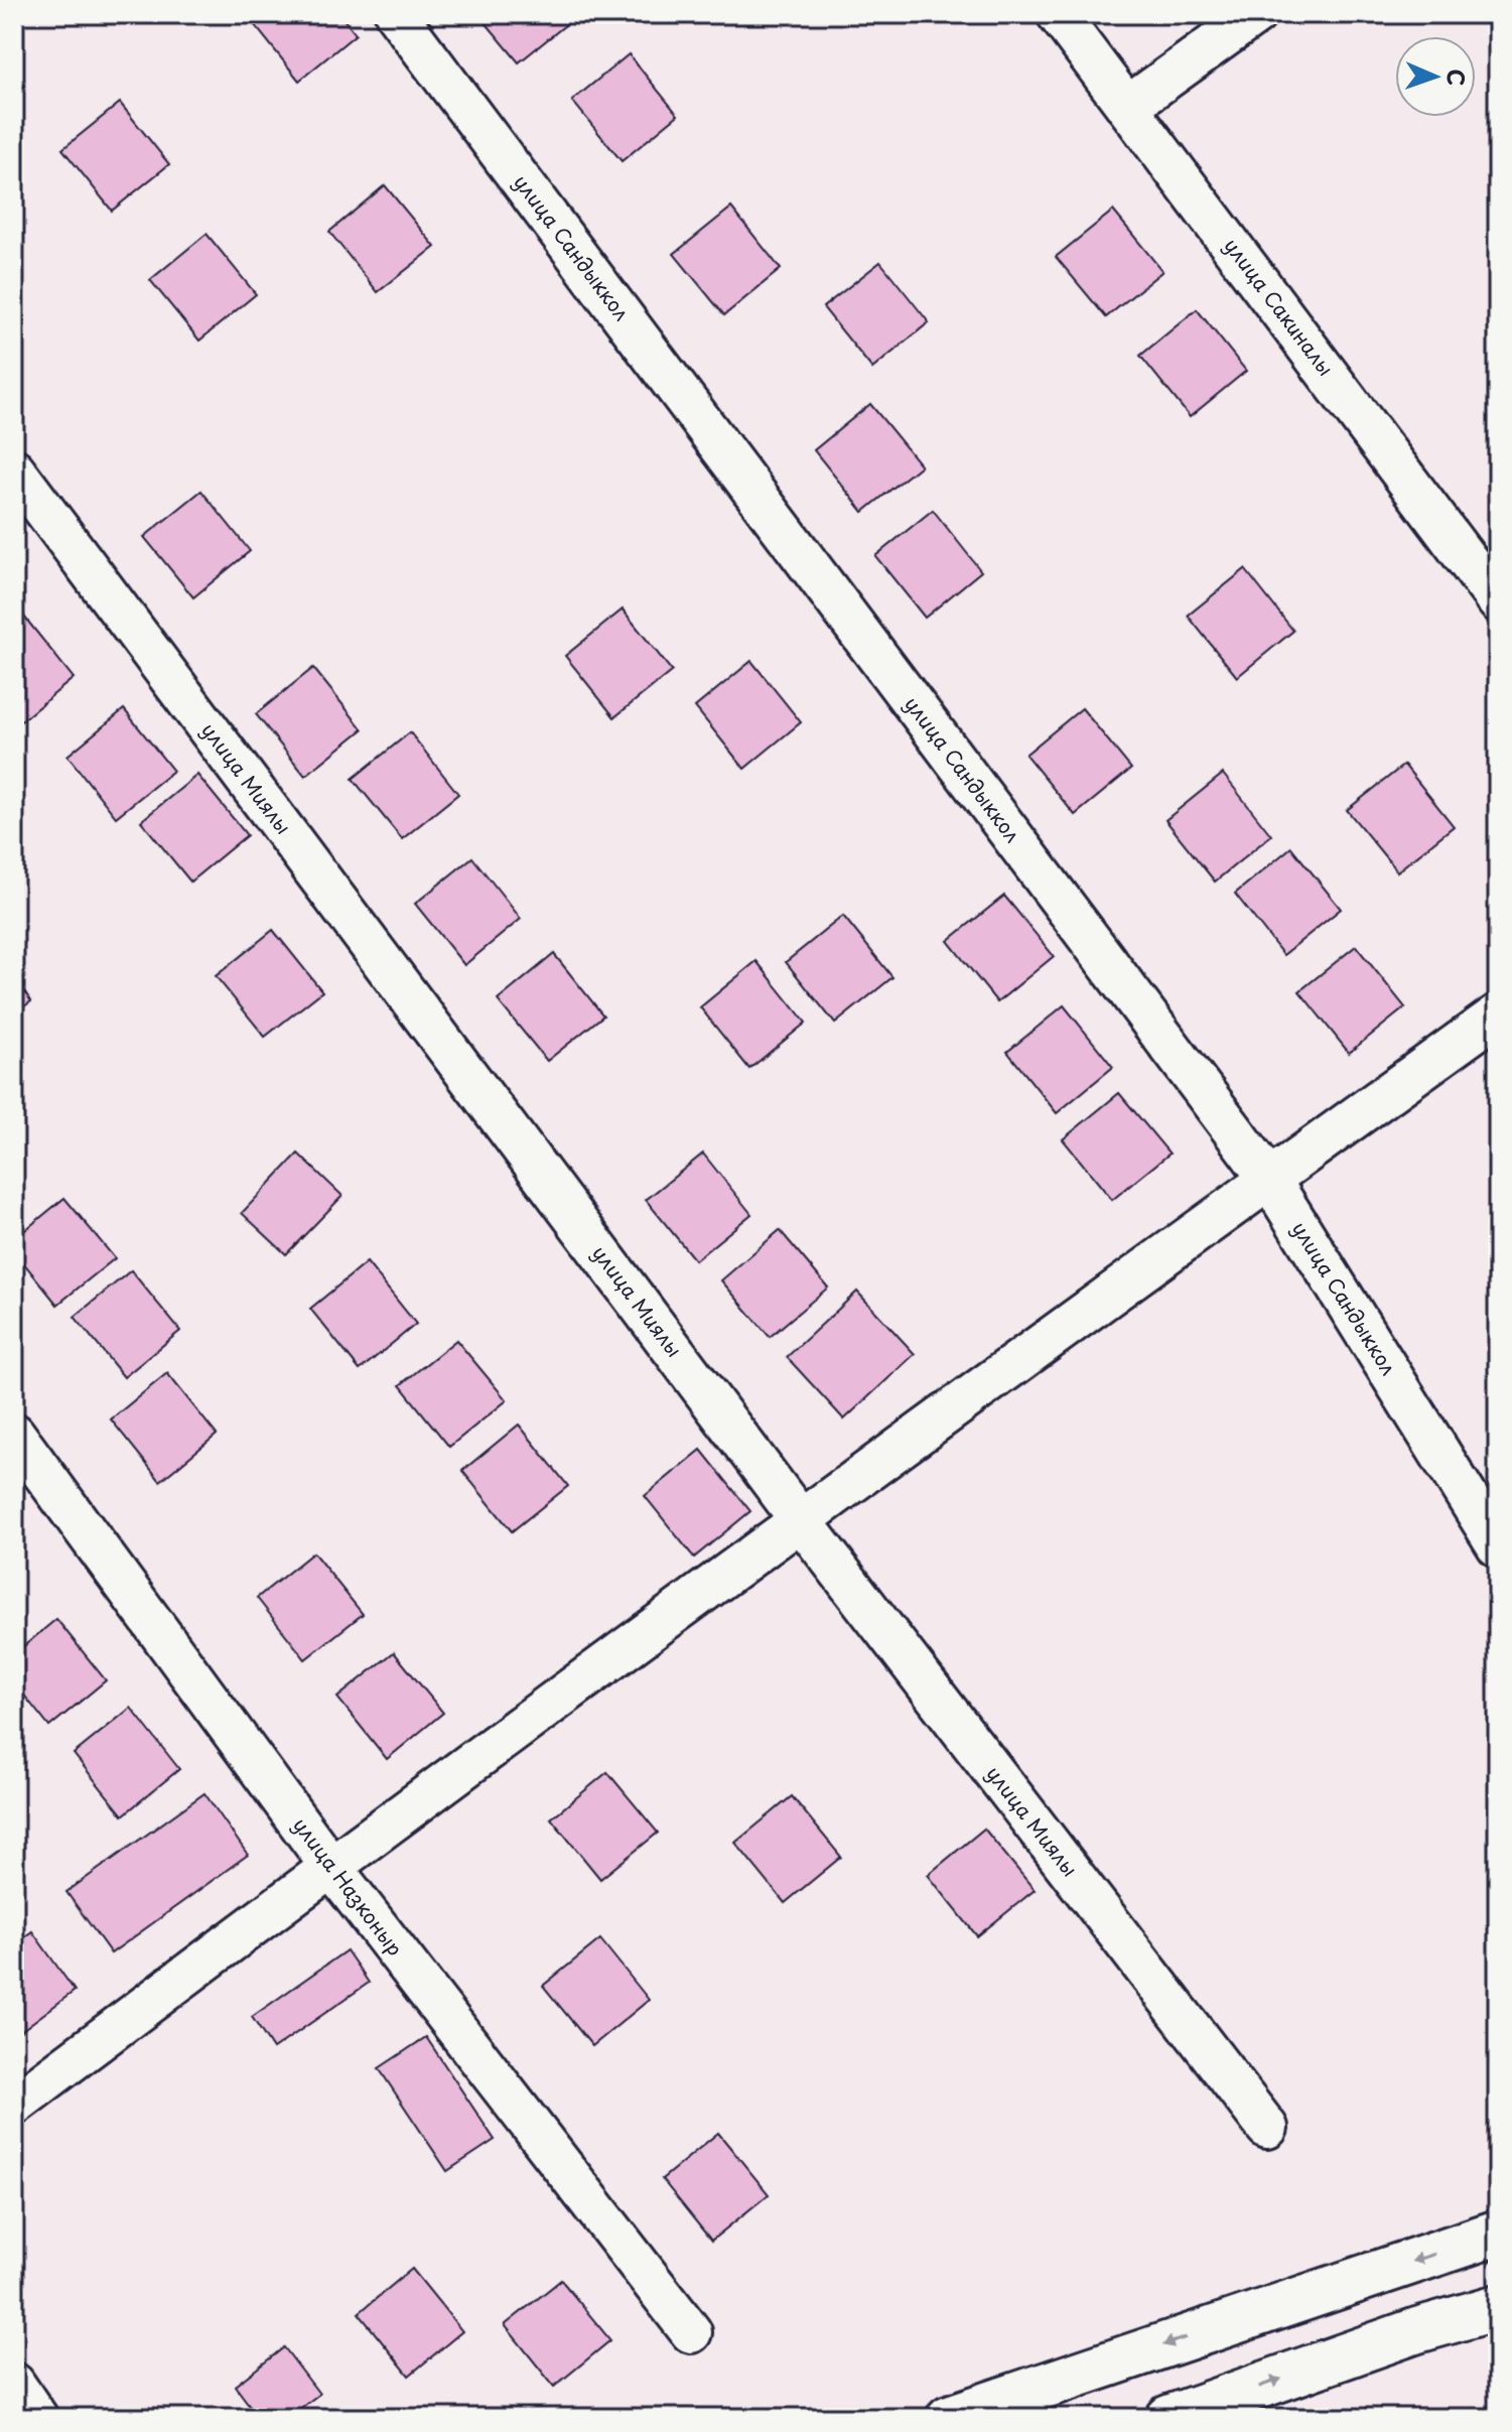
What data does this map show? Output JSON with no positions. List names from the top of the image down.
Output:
{
  "streets": {
    "street": [
      "улица Сандыккол",
      "улица Сакиналы",
      "улица Миялы",
      "улица Назконыр"
    ]
  },
  "north": "right"
}
